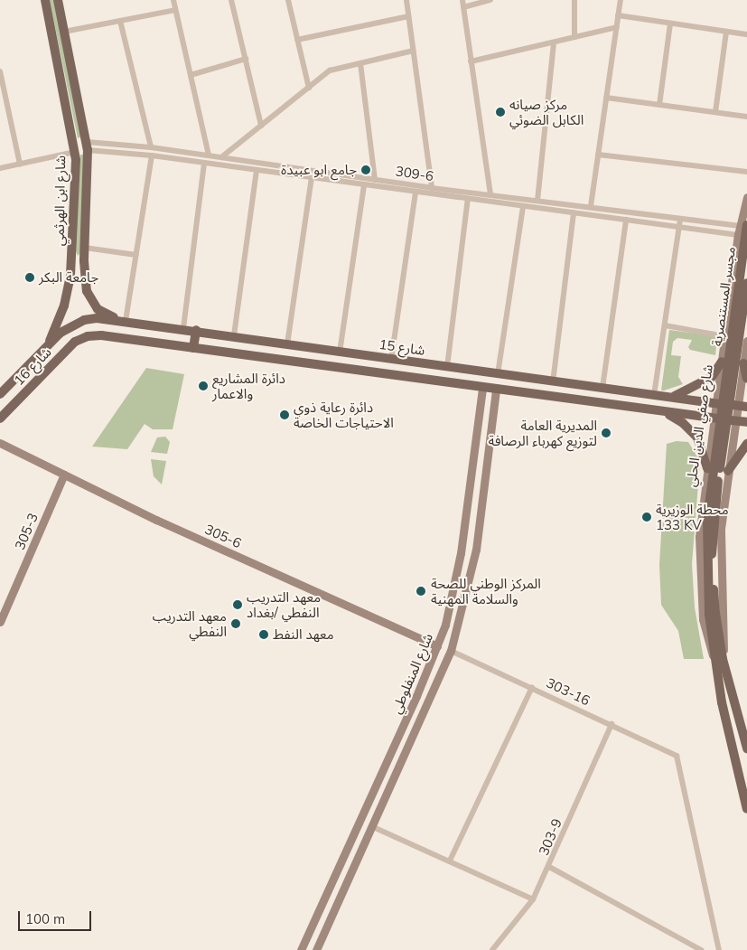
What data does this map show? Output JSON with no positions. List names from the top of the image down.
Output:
{
  "streets": {
    "main road": [
      "شارع ابن الهرثمي",
      "مجسر المستنصرية",
      "شارع 15",
      "شارع 16",
      "شارع صفي الدين الحلي"
    ],
    "street": [
      "309-6",
      "305-3",
      "305-6",
      "شارع المنفلوطي",
      "303-16",
      "303-9"
    ]
  },
  "crossings": [
    ["309-6", "شارع ابن الهرثمي"],
    ["309-6", "مجسر المستنصرية"],
    ["309-6", "شارع صفي الدين الحلي"],
    ["شارع ابن الهرثمي", "شارع 15"],
    ["شارع ابن الهرثمي", "شارع 16"],
    ["مجسر المستنصرية", "شارع صفي الدين الحلي"],
    ["شارع 15", "شارع 16"],
    ["شارع 15", "شارع صفي الدين الحلي"],
    ["305-3", "305-6"],
    ["305-6", "شارع المنفلوطي"],
    ["شارع المنفلوطي", "303-16"],
    ["303-16", "303-9"]
  ],
  "places": [
    "مركز صيانه الكابل الضوئي",
    "جامع ابو عبيدة",
    "جامعة البكر",
    "دائرة المشاريع والاعمار",
    "دائرة رعاية ذوي الاحتياجات الخاصة",
    "المديرية العامة لتوزيع كهرباء الرصافة",
    "محطة الوزيرية 133 KV",
    "المركز الوطني للصحة والسلامة المهنية",
    "معهد التدريب النفطي /بغداد",
    "معهد التدريب النفطي",
    "معهد النفط"
  ],
  "scale_bar": "100 m"
}
